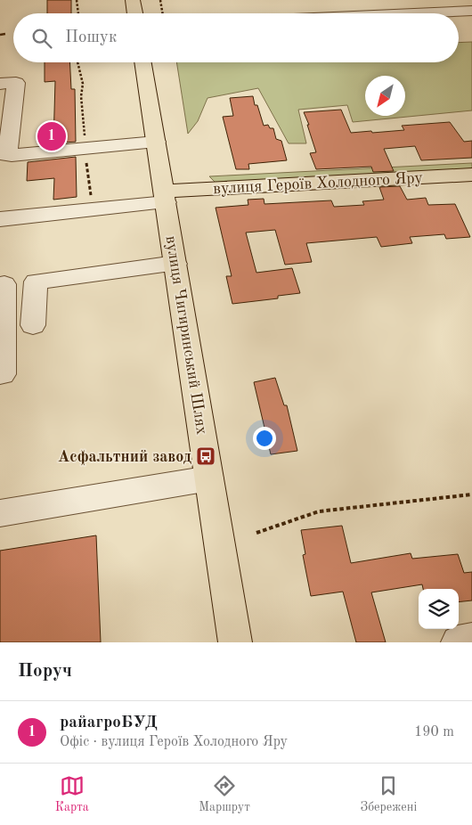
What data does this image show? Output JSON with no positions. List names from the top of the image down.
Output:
{
  "streets": {
    "main road": ["вулиця Героїв Холодного Яру", "вулиця Чигиринський Шлях"]
  },
  "crossings": [
    ["вулиця Героїв Холодного Яру", "вулиця Чигиринський Шлях"]
  ],
  "places": {
    "bus stop": ["Асфальтний завод"]
  },
  "north": "bottom left",
  "page": {
    "search": "Пошук",
    "pins": "1",
    "heading": "Поруч",
    "list": [
      {
        "mark": "1",
        "name": "райагроБУД",
        "note": "Офіс · вулиця Героїв Холодного Яру",
        "value": "190 m"
      }
    ],
    "nav": ["Карта", "Маршрут", "Збережені"]
  }
}
